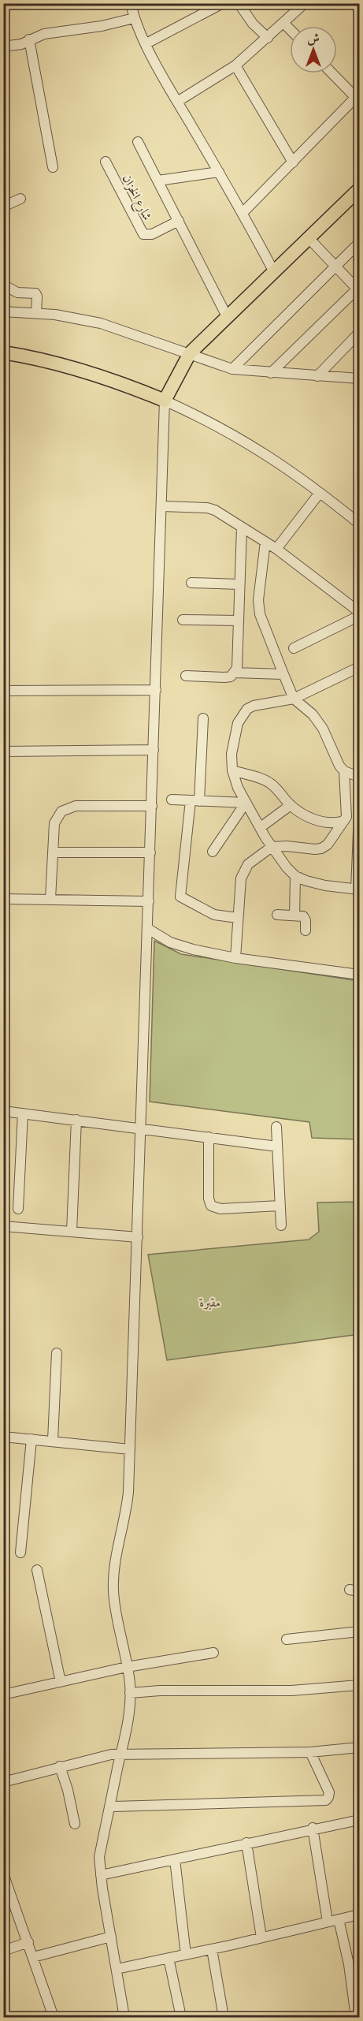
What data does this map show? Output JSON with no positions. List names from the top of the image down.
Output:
{
  "streets": {
    "street": ["شارع الخزان"]
  },
  "parks": ["مقبرة"],
  "north": "top"
}
